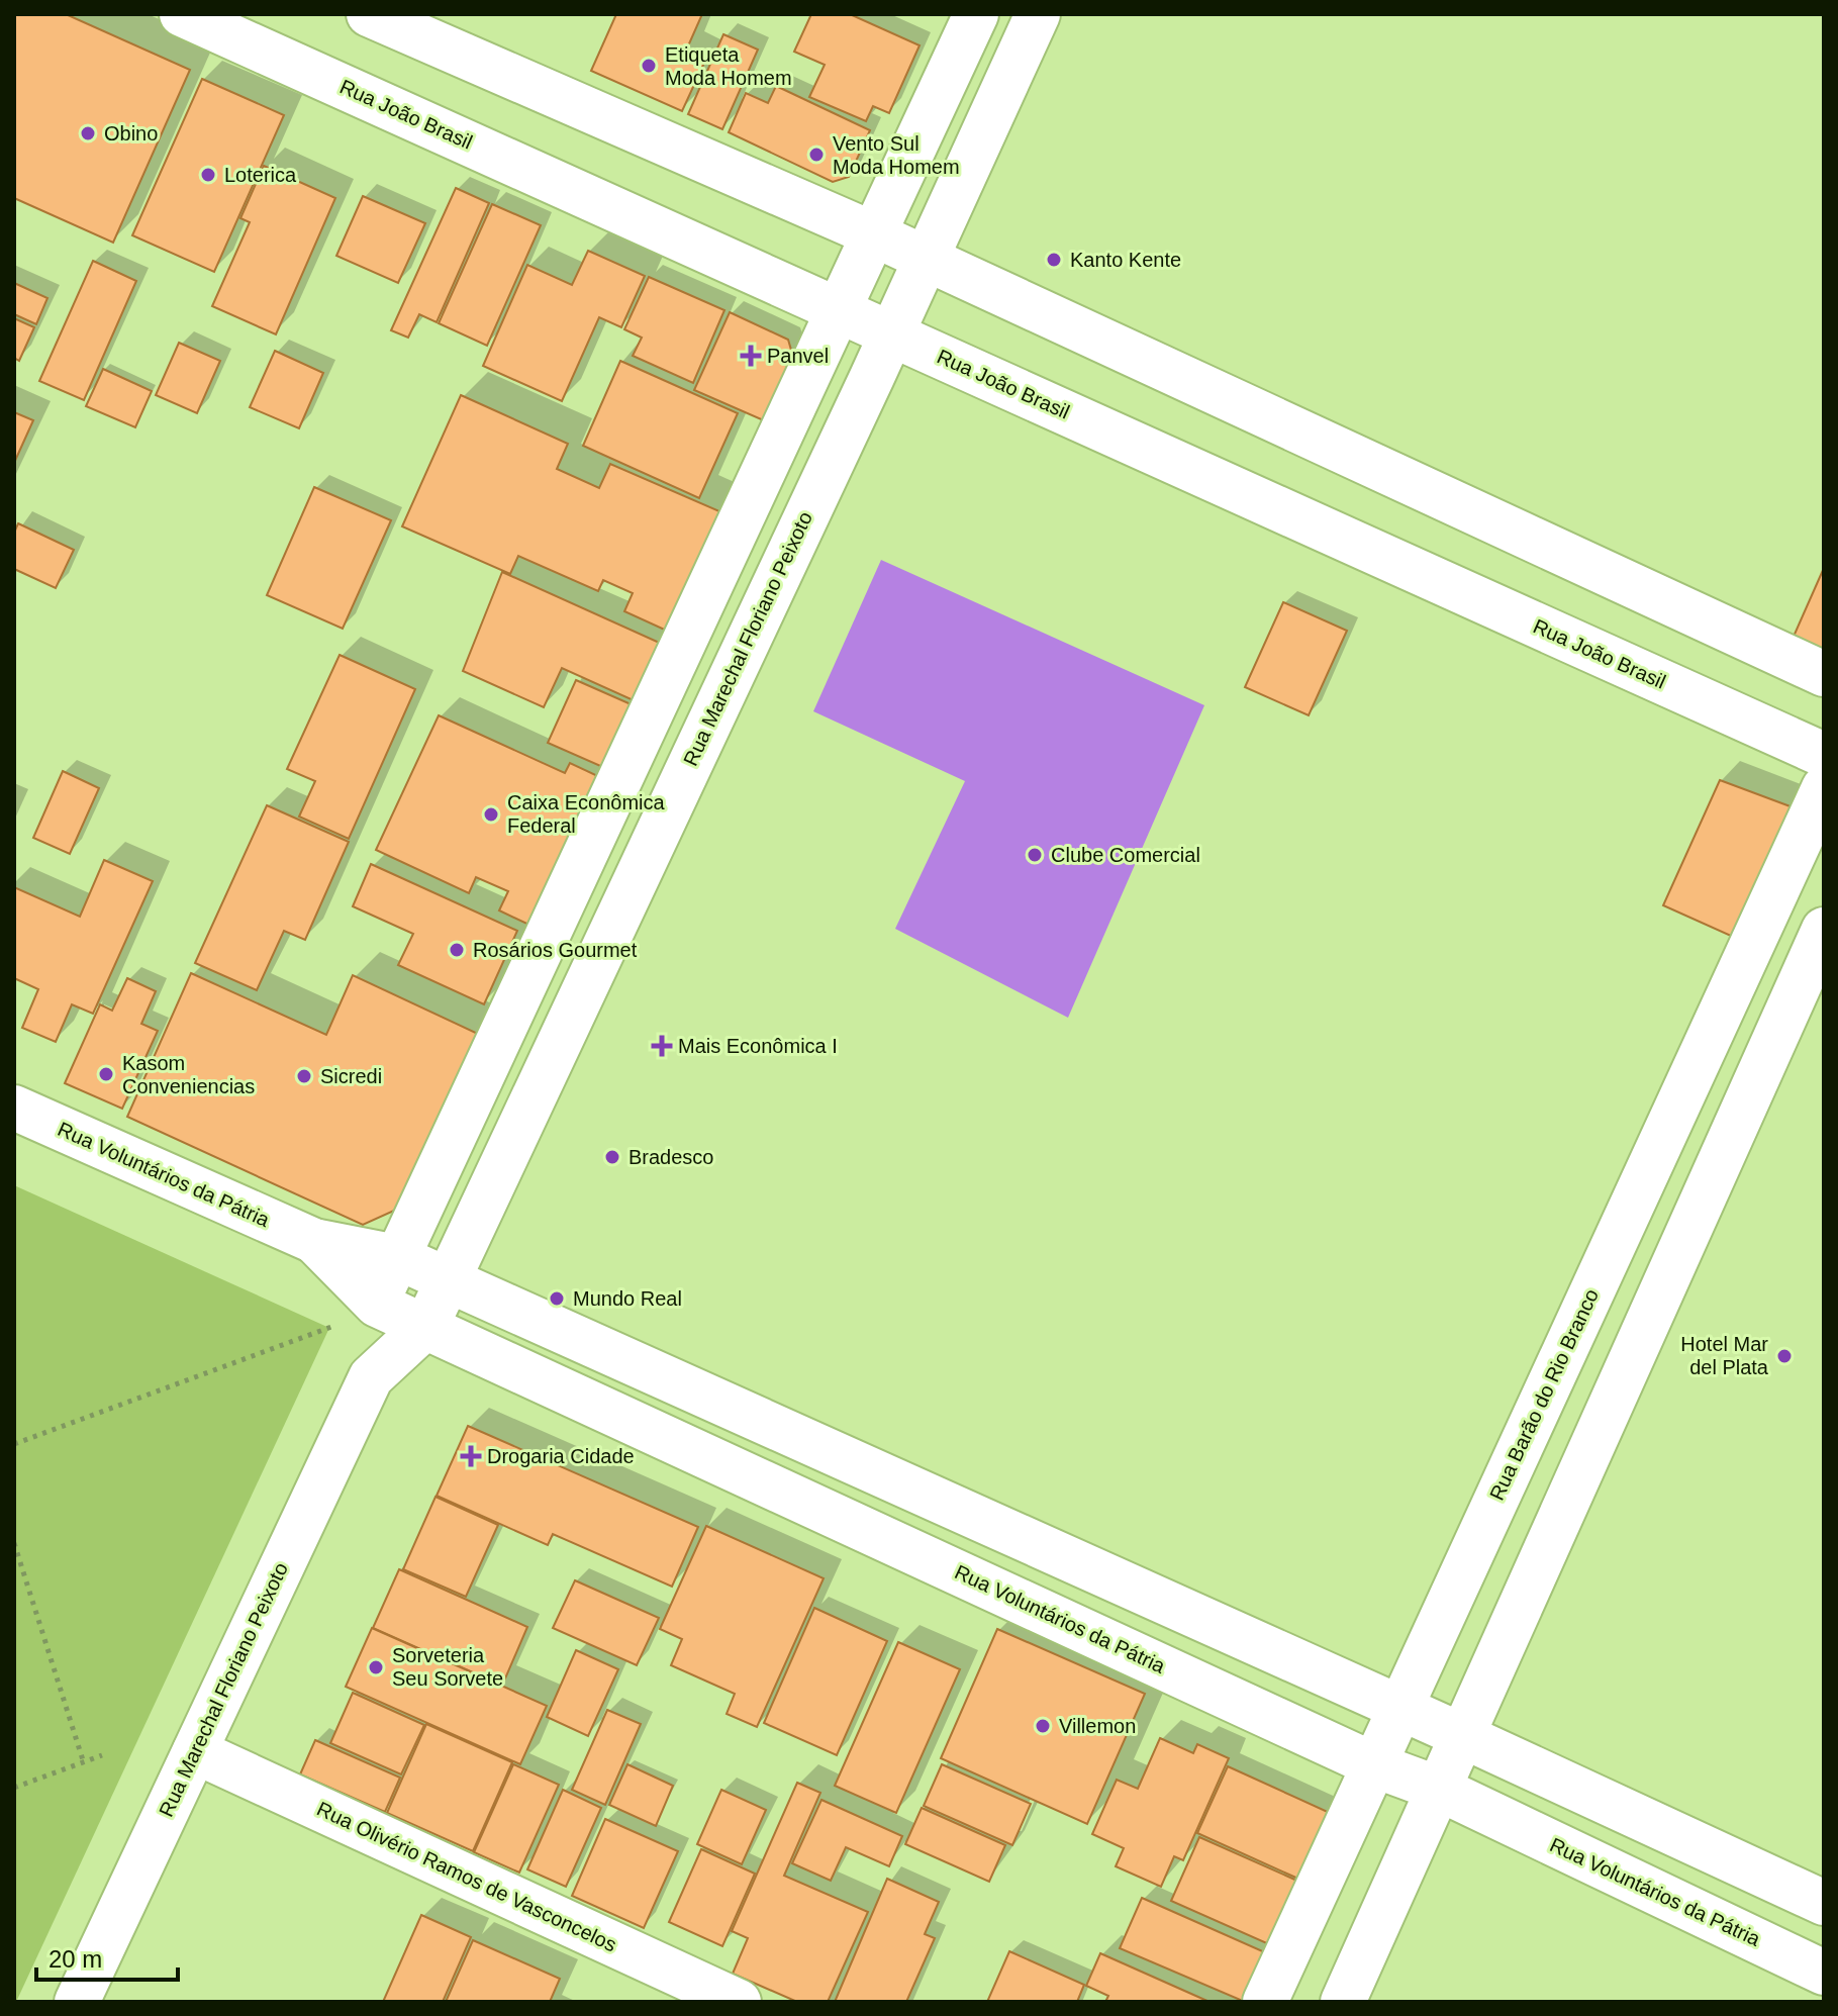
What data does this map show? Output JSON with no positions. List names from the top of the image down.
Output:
{
  "streets": {
    "street": [
      "Rua João Brasil",
      "Rua Marechal Floriano Peixoto",
      "Rua Voluntários da Pátria",
      "Rua Barão do Rio Branco",
      "Rua Olivério Ramos de Vasconcelos"
    ]
  },
  "crossings": [
    ["Rua João Brasil", "Rua Marechal Floriano Peixoto"],
    ["Rua Marechal Floriano Peixoto", "Rua Voluntários da Pátria"],
    ["Rua Marechal Floriano Peixoto", "Rua Olivério Ramos de Vasconcelos"],
    ["Rua Voluntários da Pátria", "Rua Barão do Rio Branco"]
  ],
  "places": {
    "other": [
      "Etiqueta Moda Homem",
      "Obino",
      "Vento Sul Moda Homem",
      "Loterica",
      "Kanto Kente",
      "Caixa Econômica Federal",
      "Clube Comercial",
      "Rosários Gourmet",
      "Kasom Conveniencias",
      "Sicredi",
      "Bradesco",
      "Mundo Real",
      "Hotel Mar del Plata",
      "Sorveteria Seu Sorvete",
      "Villemon"
    ],
    "health": ["Panvel", "Mais Econômica I", "Drogaria Cidade"]
  },
  "scale_bar": "20 m"
}
